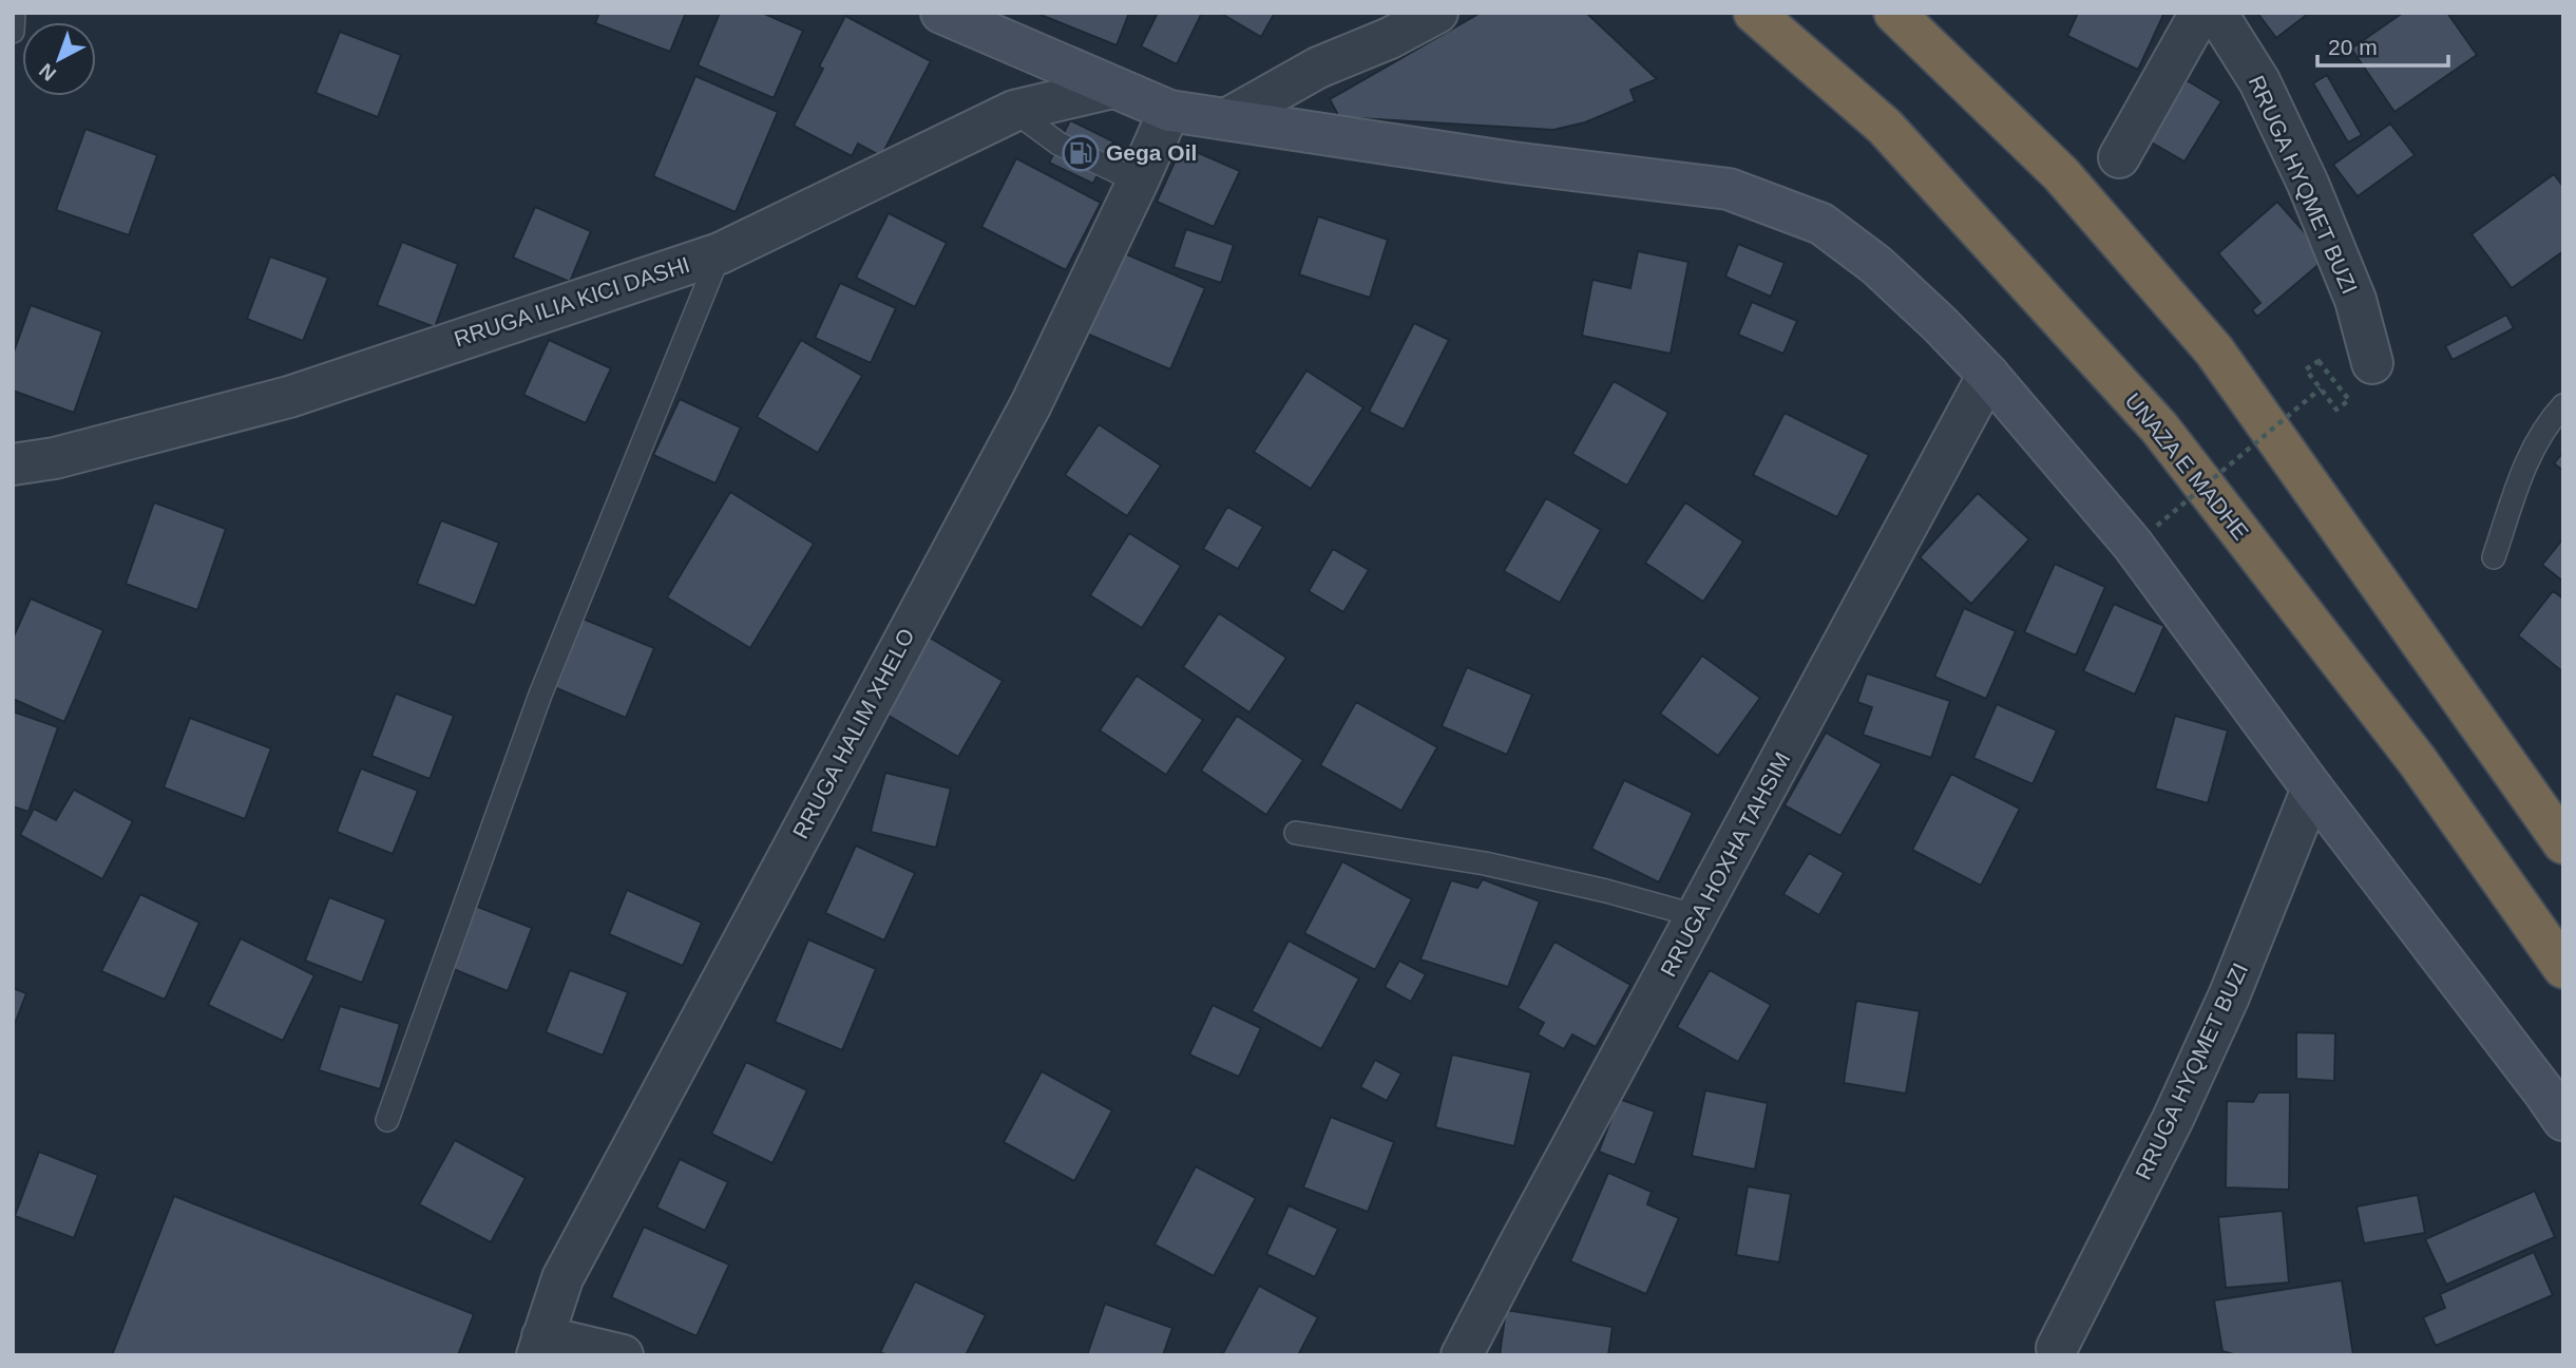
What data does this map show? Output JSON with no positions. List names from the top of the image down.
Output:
{
  "streets": {
    "highway": ["UNAZA E MADHE"],
    "street": [
      "RRUGA HYQMET BUZI",
      "RRUGA ILIA KICI DASHI",
      "RRUGA HALIM XHELO",
      "RRUGA HOXHA TAHSIM"
    ]
  },
  "places": {
    "fuel station": ["Gega Oil"]
  },
  "scale_bar": "20 m",
  "north": "bottom left"
}
